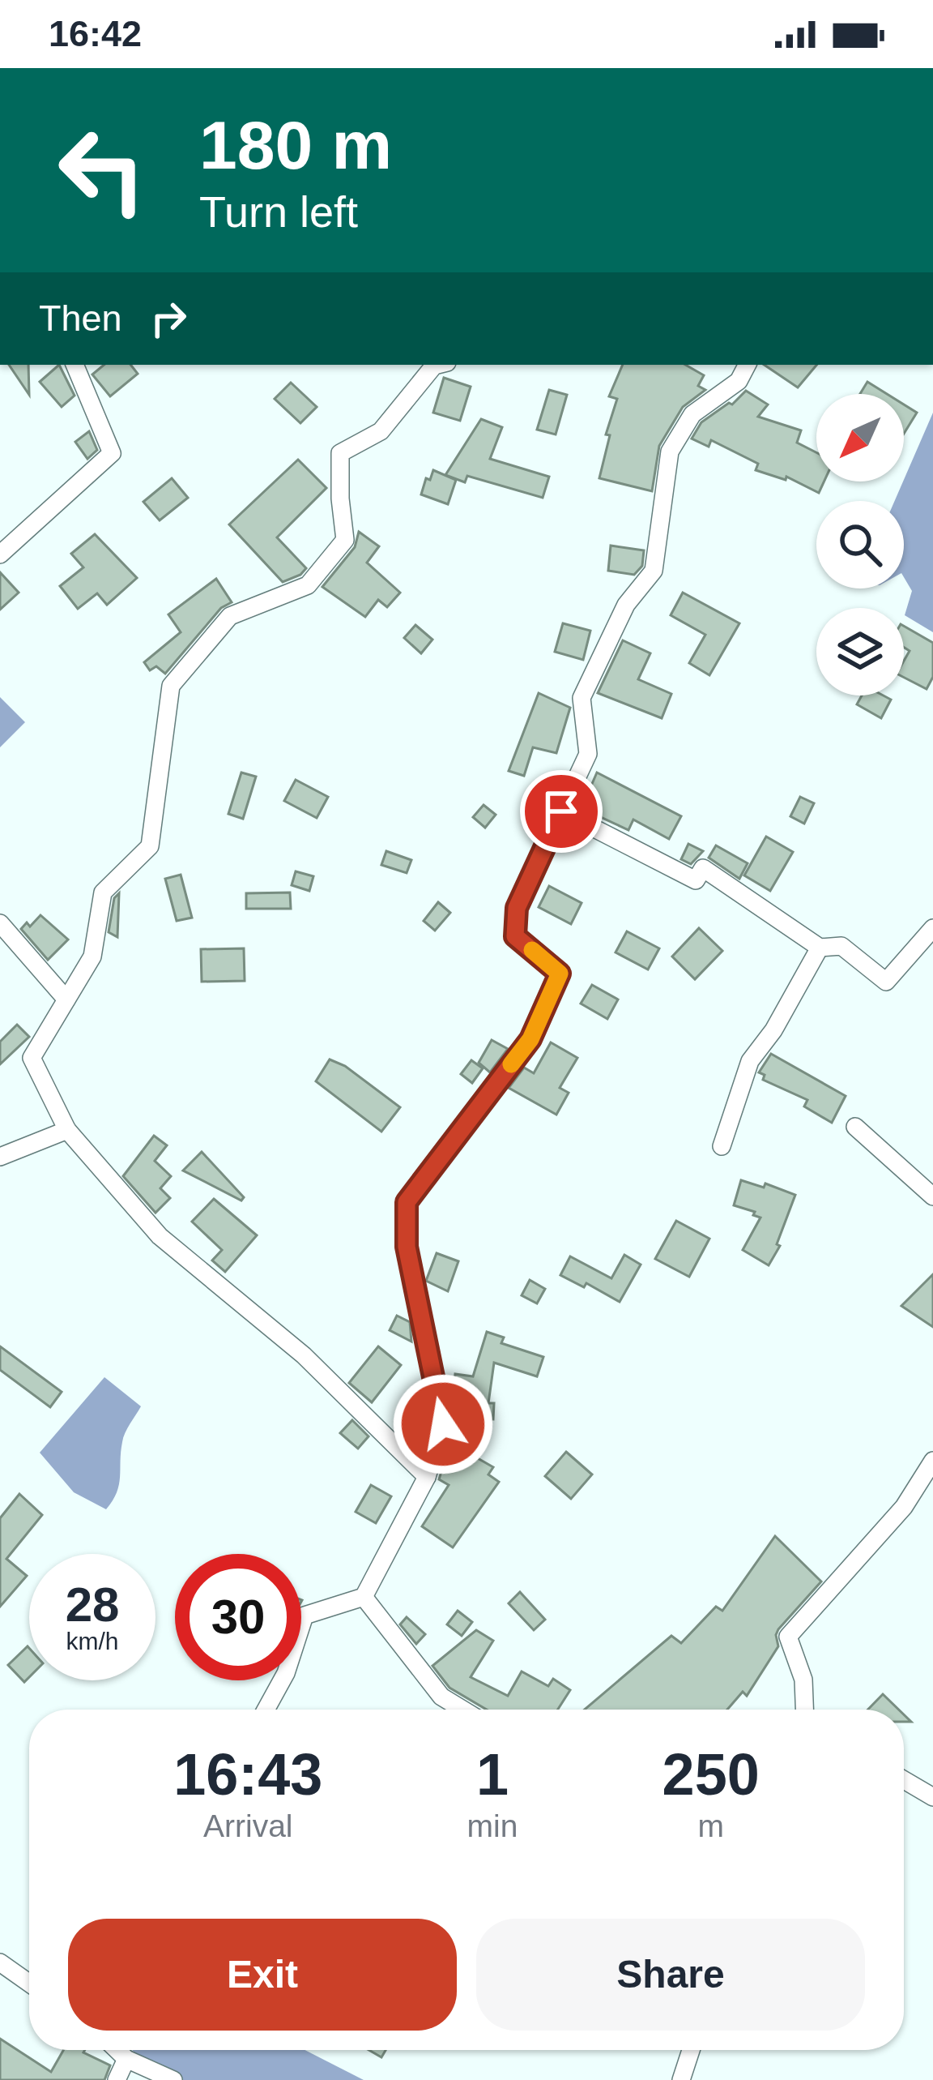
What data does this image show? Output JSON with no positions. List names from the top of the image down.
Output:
{
  "north": "bottom left",
  "page": {
    "status": "16:42",
    "turn": ["180 m", "Turn left"],
    "then": "Then",
    "speed": "28 km/h",
    "limit": "30",
    "eta": [
      "16:43",
      "Arrival",
      "1",
      "min",
      "250",
      "m"
    ],
    "buttons": ["Exit", "Share"]
  }
}
